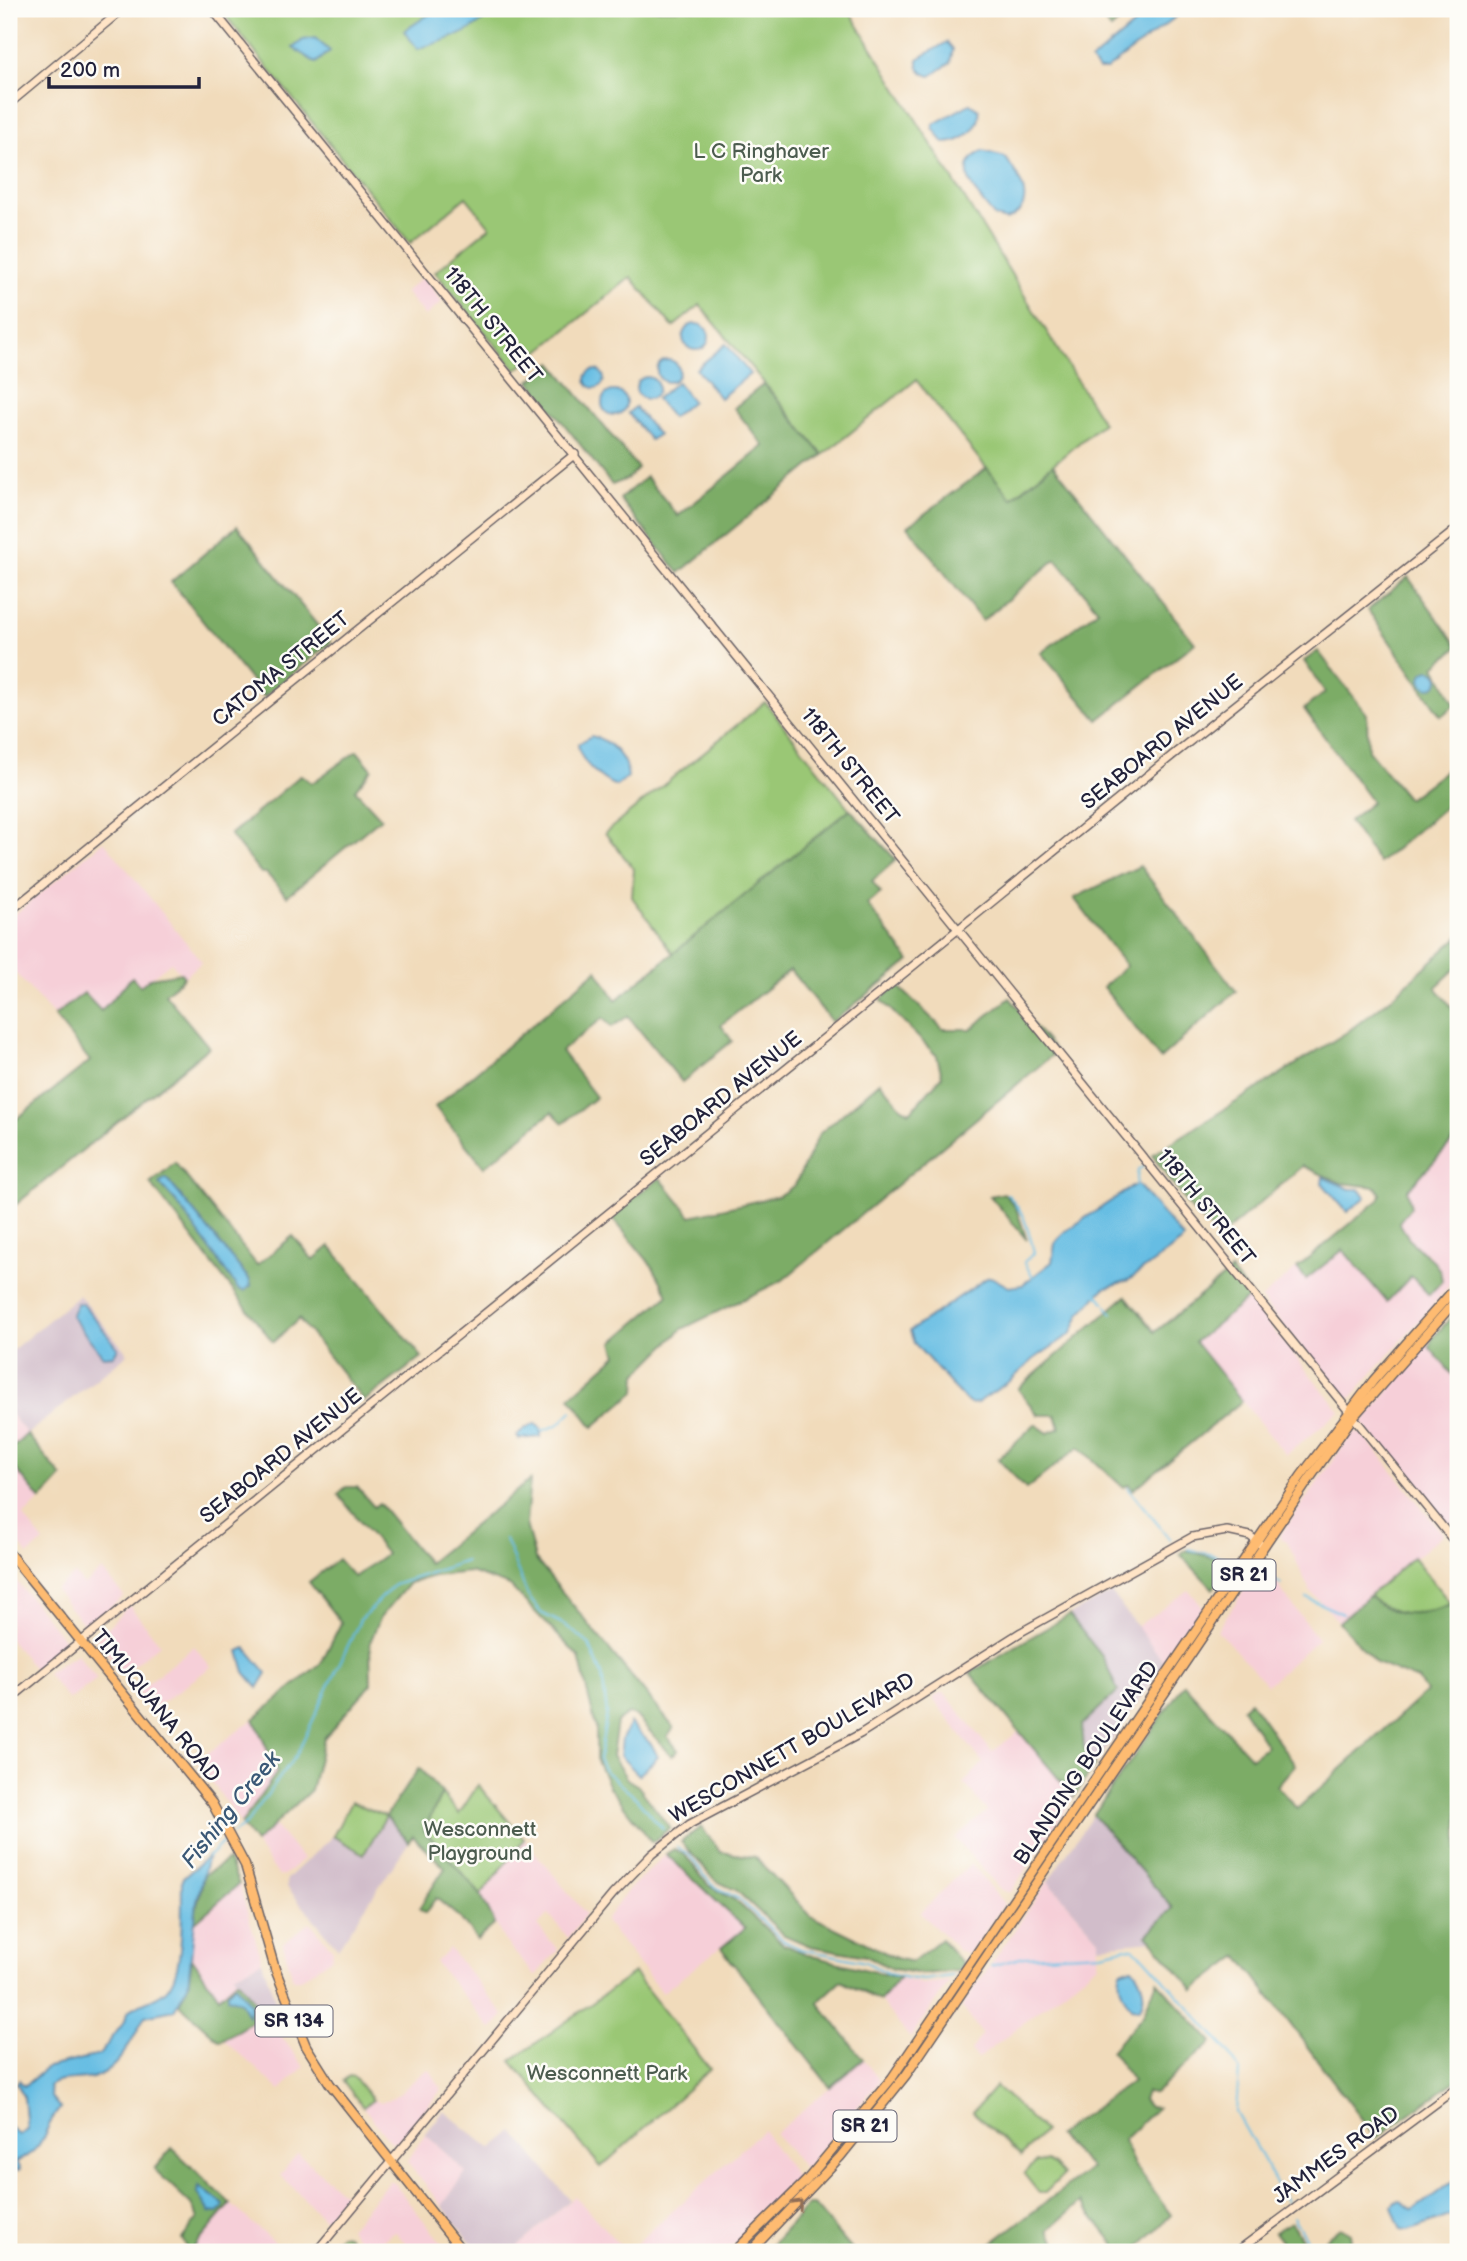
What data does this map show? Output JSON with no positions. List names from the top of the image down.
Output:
{
  "streets": {
    "main road": [
      "SR 21",
      "TIMUQUANA ROAD",
      "BLANDING BOULEVARD",
      "SR 134"
    ],
    "street": [
      "118TH STREET",
      "CATOMA STREET",
      "SEABOARD AVENUE",
      "WESCONNETT BOULEVARD",
      "JAMMES ROAD"
    ]
  },
  "crossings": [
    ["118TH STREET", "CATOMA STREET"],
    ["118TH STREET", "SEABOARD AVENUE"],
    ["118TH STREET", "BLANDING BOULEVARD"],
    ["SEABOARD AVENUE", "TIMUQUANA ROAD"],
    ["TIMUQUANA ROAD", "WESCONNETT BOULEVARD"],
    ["WESCONNETT BOULEVARD", "BLANDING BOULEVARD"]
  ],
  "water": ["Fishing Creek"],
  "parks": ["L C Ringhaver Park", "Wesconnett Playground", "Wesconnett Park"],
  "scale_bar": "200 m"
}
